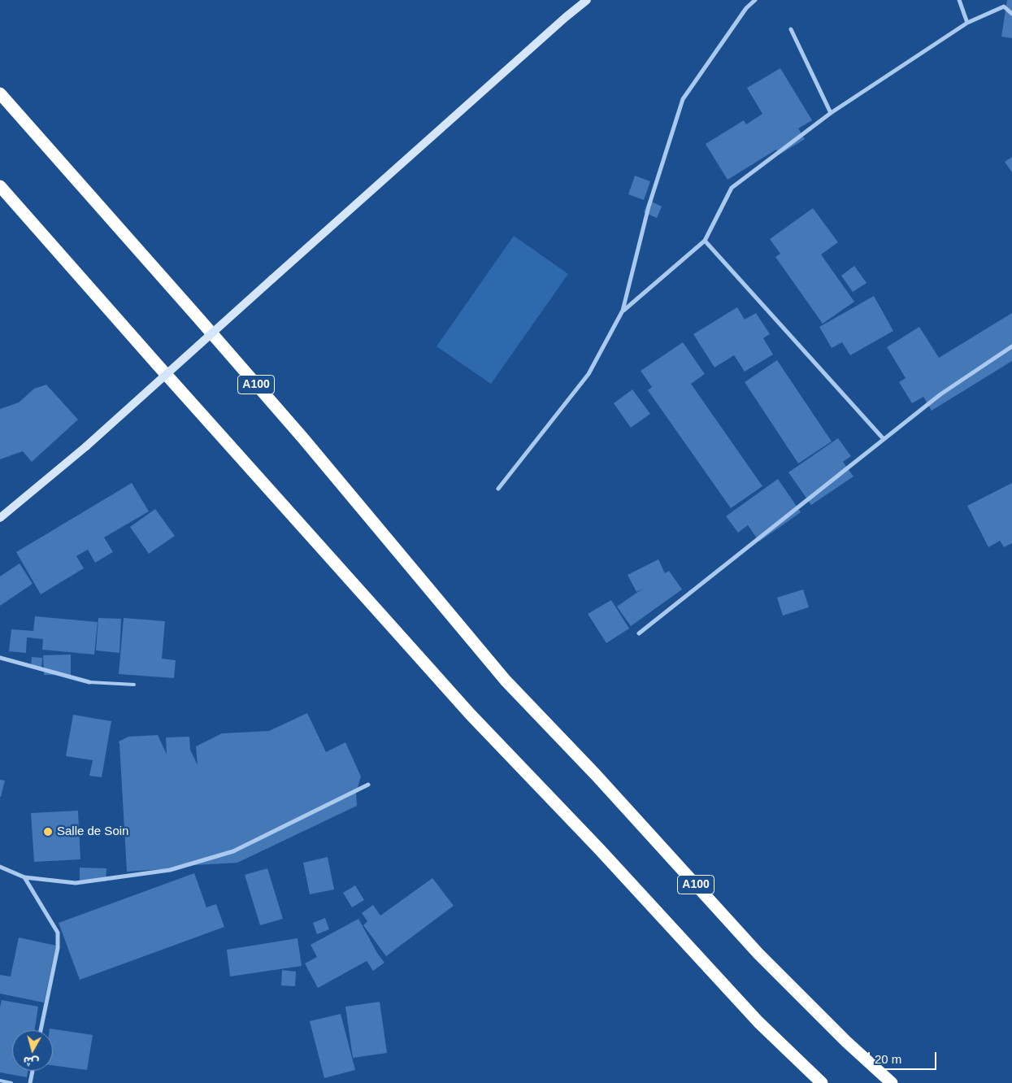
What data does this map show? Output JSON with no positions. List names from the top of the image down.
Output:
{
  "streets": {
    "highway": ["A100"]
  },
  "places": ["Salle de Soin"],
  "scale_bar": "20 m",
  "north": "bottom"
}
